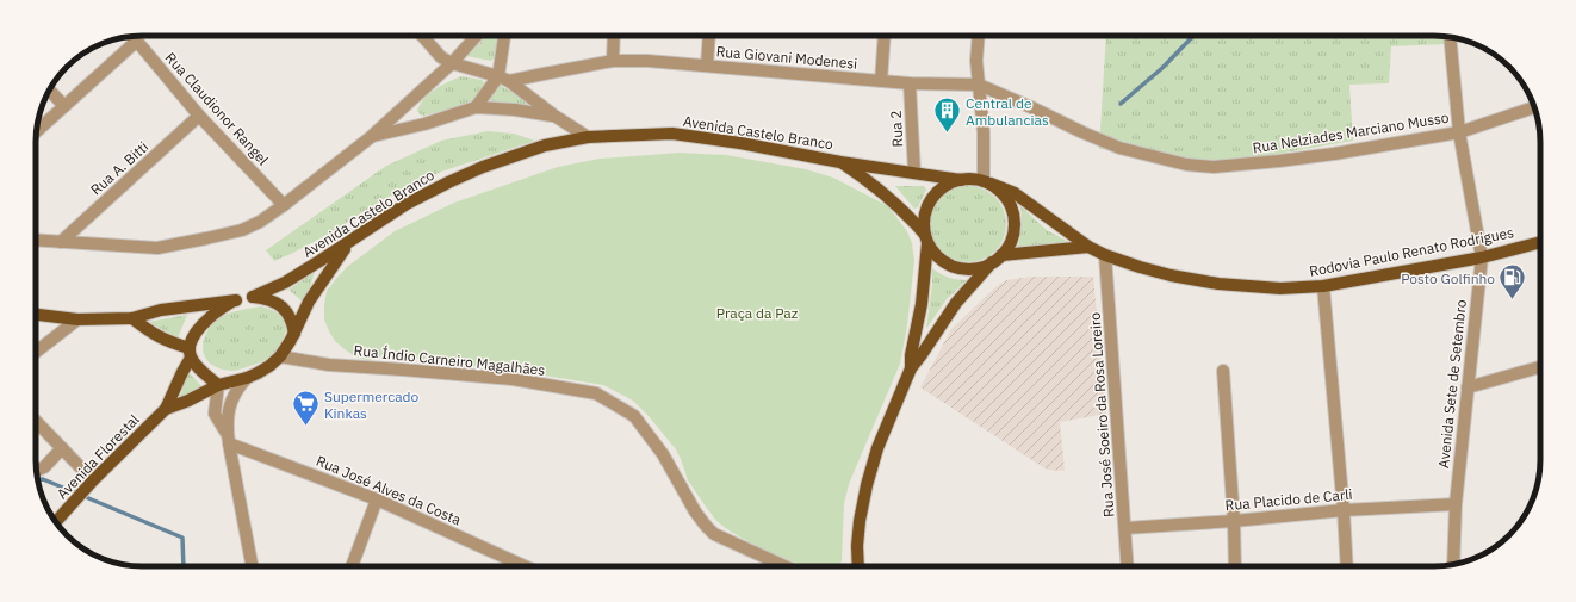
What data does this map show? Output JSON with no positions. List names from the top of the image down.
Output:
{
  "streets": {
    "main road": ["Avenida Castelo Branco", "Rodovia Paulo Renato Rodrigues", "Avenida Florestal"],
    "street": [
      "Rua Giovani Modenesi",
      "Rua Claudionor Rangel",
      "Rua 2",
      "Rua Nelziades Marciano Musso",
      "Rua A. Bitti",
      "Rua Índio Carneiro Magalhães",
      "Avenida Sete de Setembro",
      "Rua José Soeiro da Rosa Loreiro",
      "Rua José Alves da Costa",
      "Rua Placido de Carli"
    ]
  },
  "crossings": [
    ["Rua Giovani Modenesi", "Rua 2"],
    ["Rua Giovani Modenesi", "Rua Nelziades Marciano Musso"],
    ["Rua Claudionor Rangel", "Rua A. Bitti"],
    ["Rua 2", "Avenida Castelo Branco"],
    ["Avenida Castelo Branco", "Rua Índio Carneiro Magalhães"],
    ["Avenida Castelo Branco", "Avenida Florestal"],
    ["Rua Nelziades Marciano Musso", "Avenida Sete de Setembro"],
    ["Rodovia Paulo Renato Rodrigues", "Avenida Sete de Setembro"],
    ["Rodovia Paulo Renato Rodrigues", "Rua José Soeiro da Rosa Loreiro"],
    ["Rua Índio Carneiro Magalhães", "Avenida Florestal"],
    ["Avenida Sete de Setembro", "Rua Placido de Carli"],
    ["Rua José Soeiro da Rosa Loreiro", "Rua Placido de Carli"]
  ],
  "parks": ["Praça da Paz"],
  "places": {
    "building": ["Central de Ambulancias"],
    "fuel station": ["Posto Golfinho"],
    "supermarket": ["Supermercado Kinkas"]
  }
}
